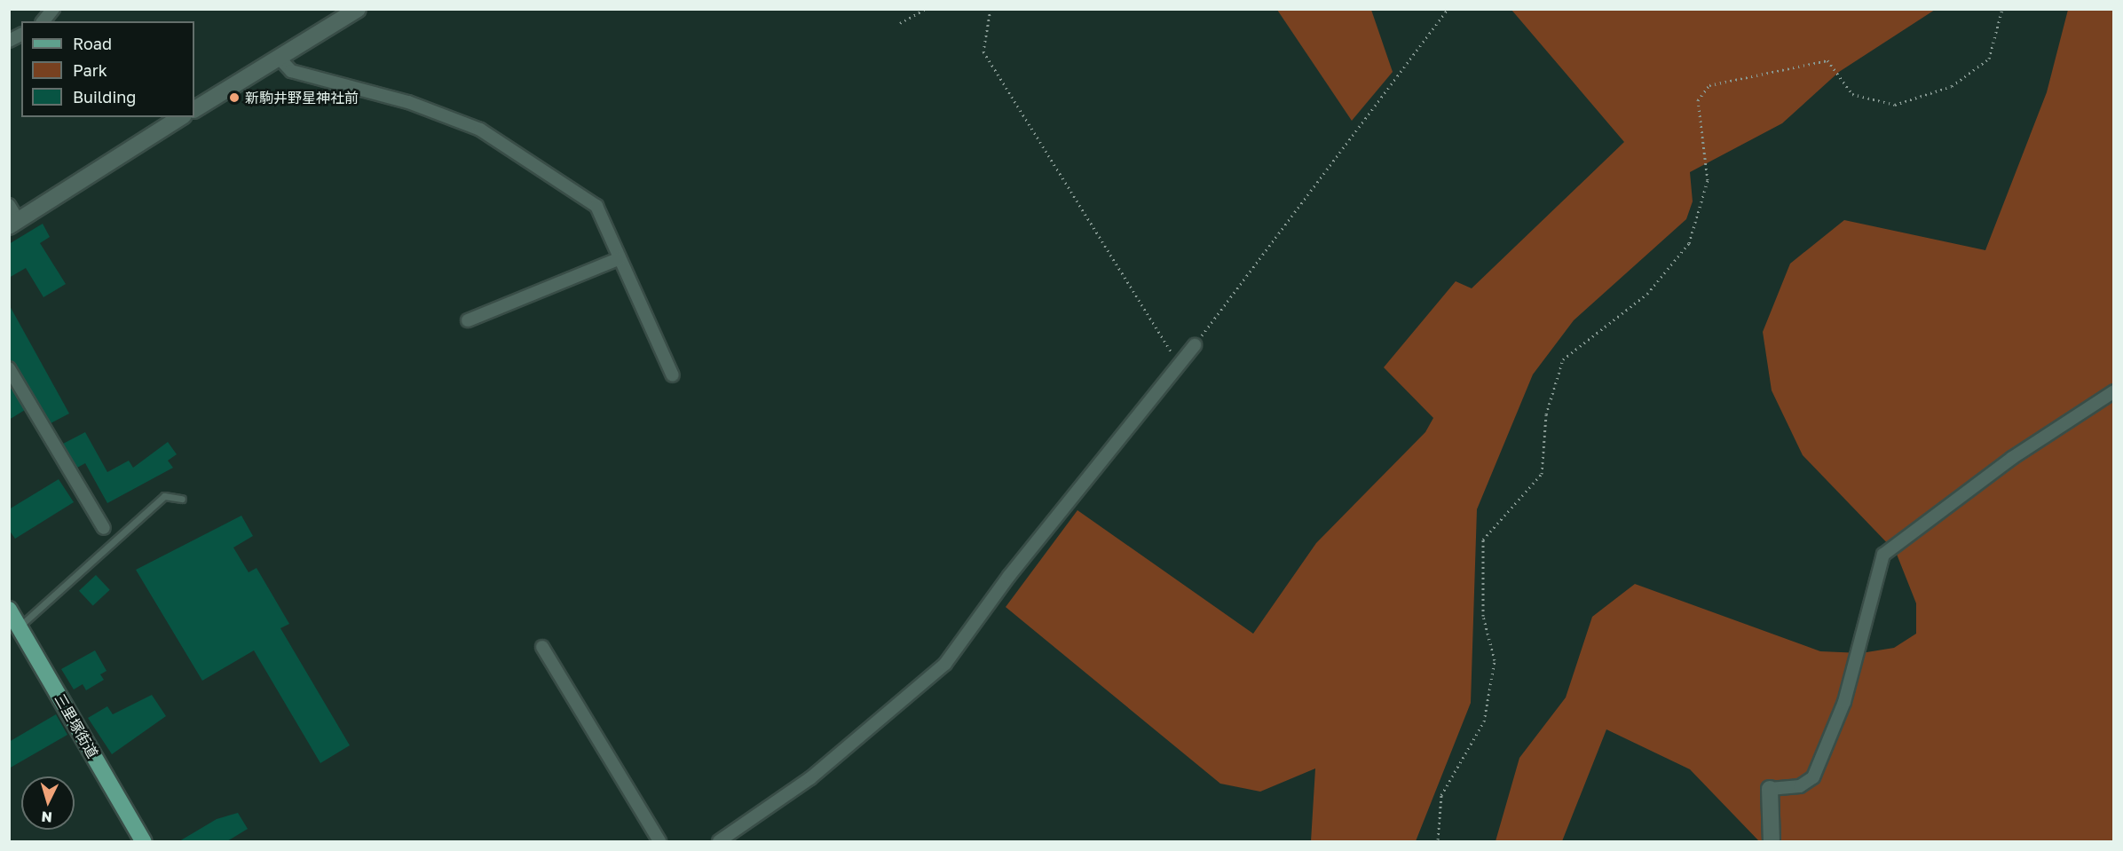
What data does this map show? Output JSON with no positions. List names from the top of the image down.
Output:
{
  "streets": {
    "main road": ["三里塚街道"]
  },
  "places": ["新駒井野星神社前"],
  "legend": ["Road", "Park", "Building"],
  "north": "bottom"
}
